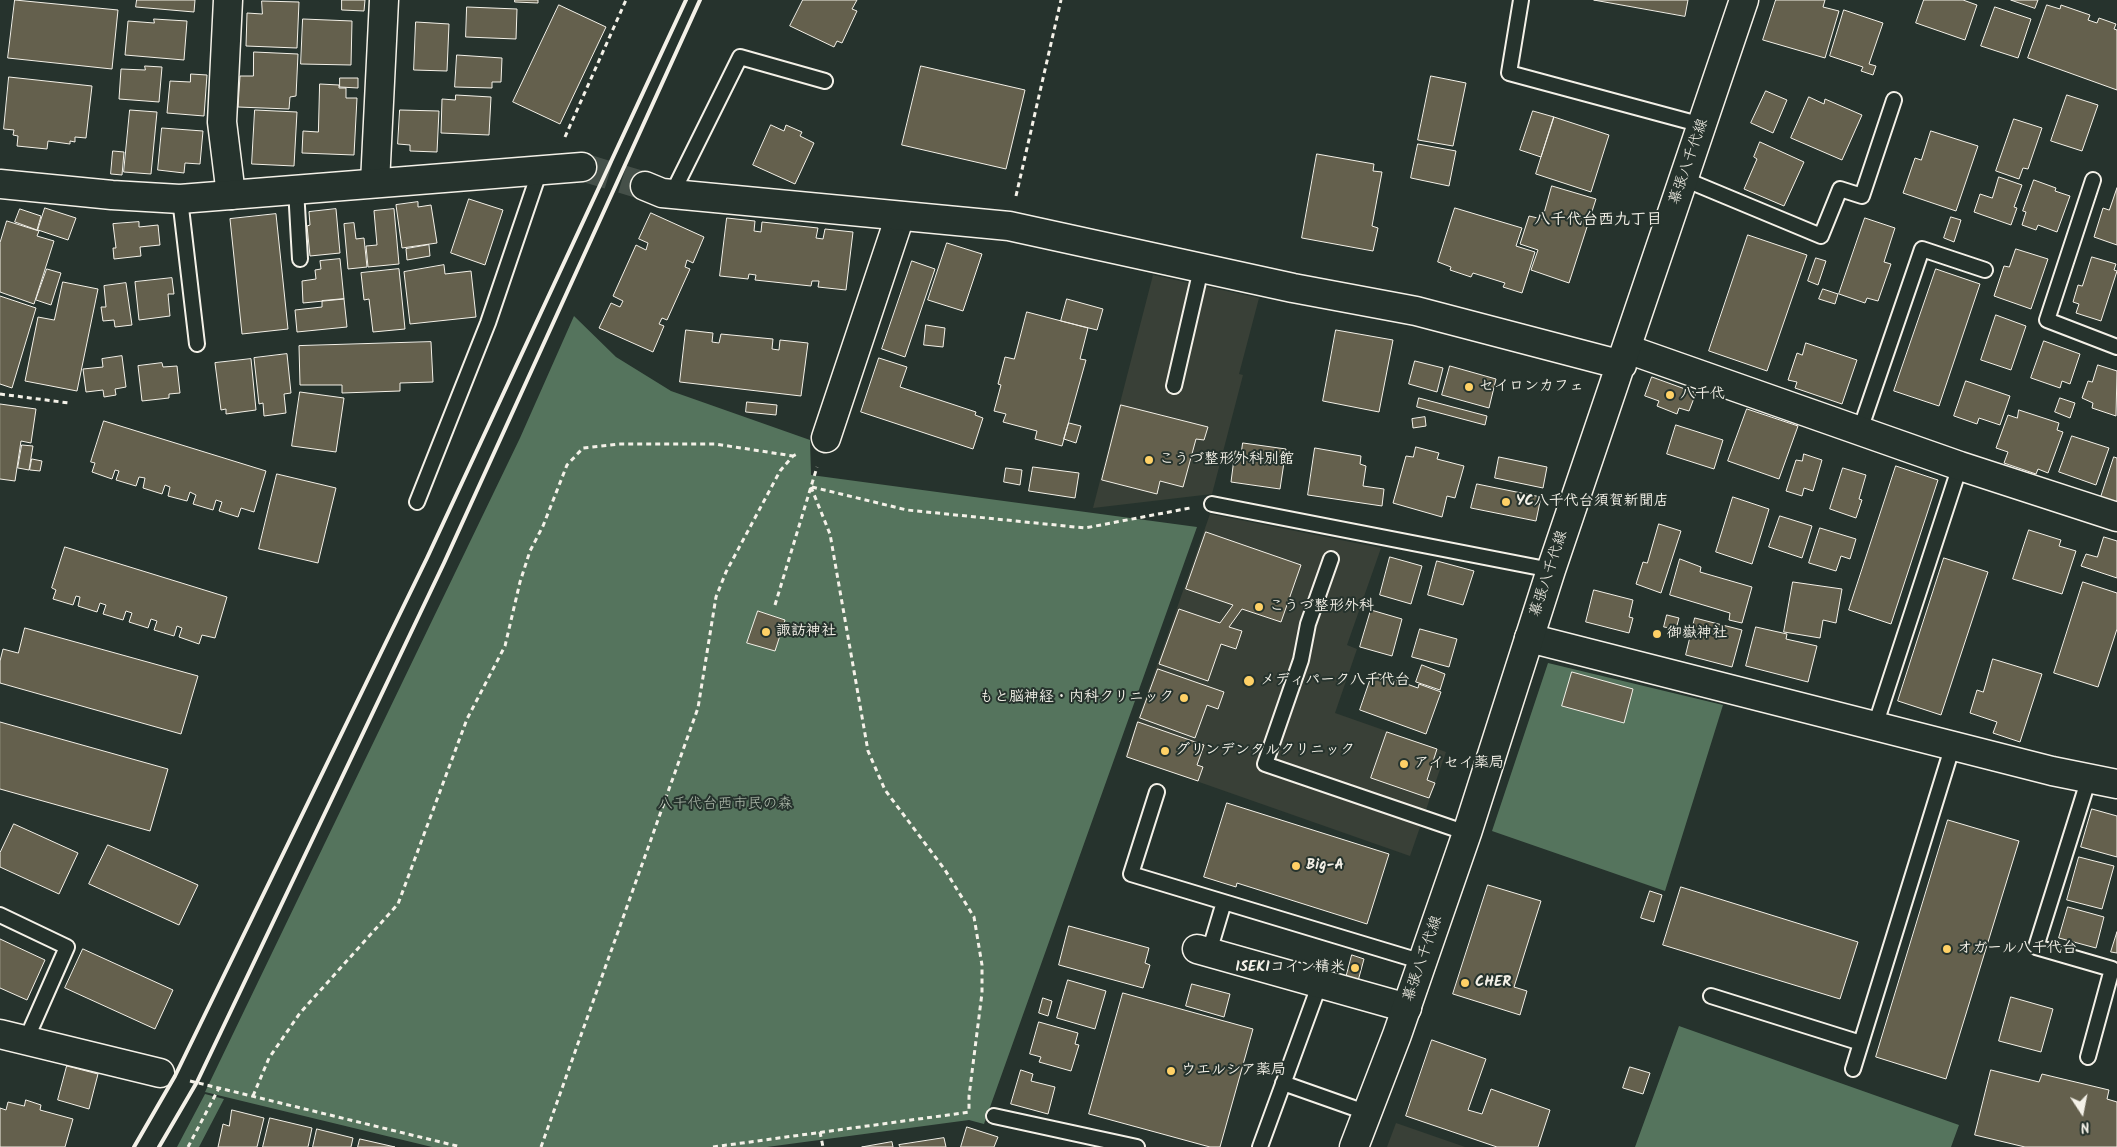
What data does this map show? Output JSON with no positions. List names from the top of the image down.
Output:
{
  "streets": {
    "street": ["幕張八千代線"]
  },
  "districts": ["八千代台西九丁目"],
  "parks": ["八千代台西市民の森"],
  "places": [
    "セイロンカフェ",
    "八千代",
    "こうづ整形外科別館",
    "YC八千代台須賀新聞店",
    "こうづ整形外科",
    "諏訪神社",
    "御嶽神社",
    "メディパーク八千代台",
    "もと脳神経・内科クリニック",
    "グリンデンタルクリニック",
    "アイセイ薬局",
    "Big-A",
    "オガール八千代台",
    "ISEKIコイン精米",
    "CHER",
    "ウエルシア薬局"
  ],
  "north": "bottom"
}
